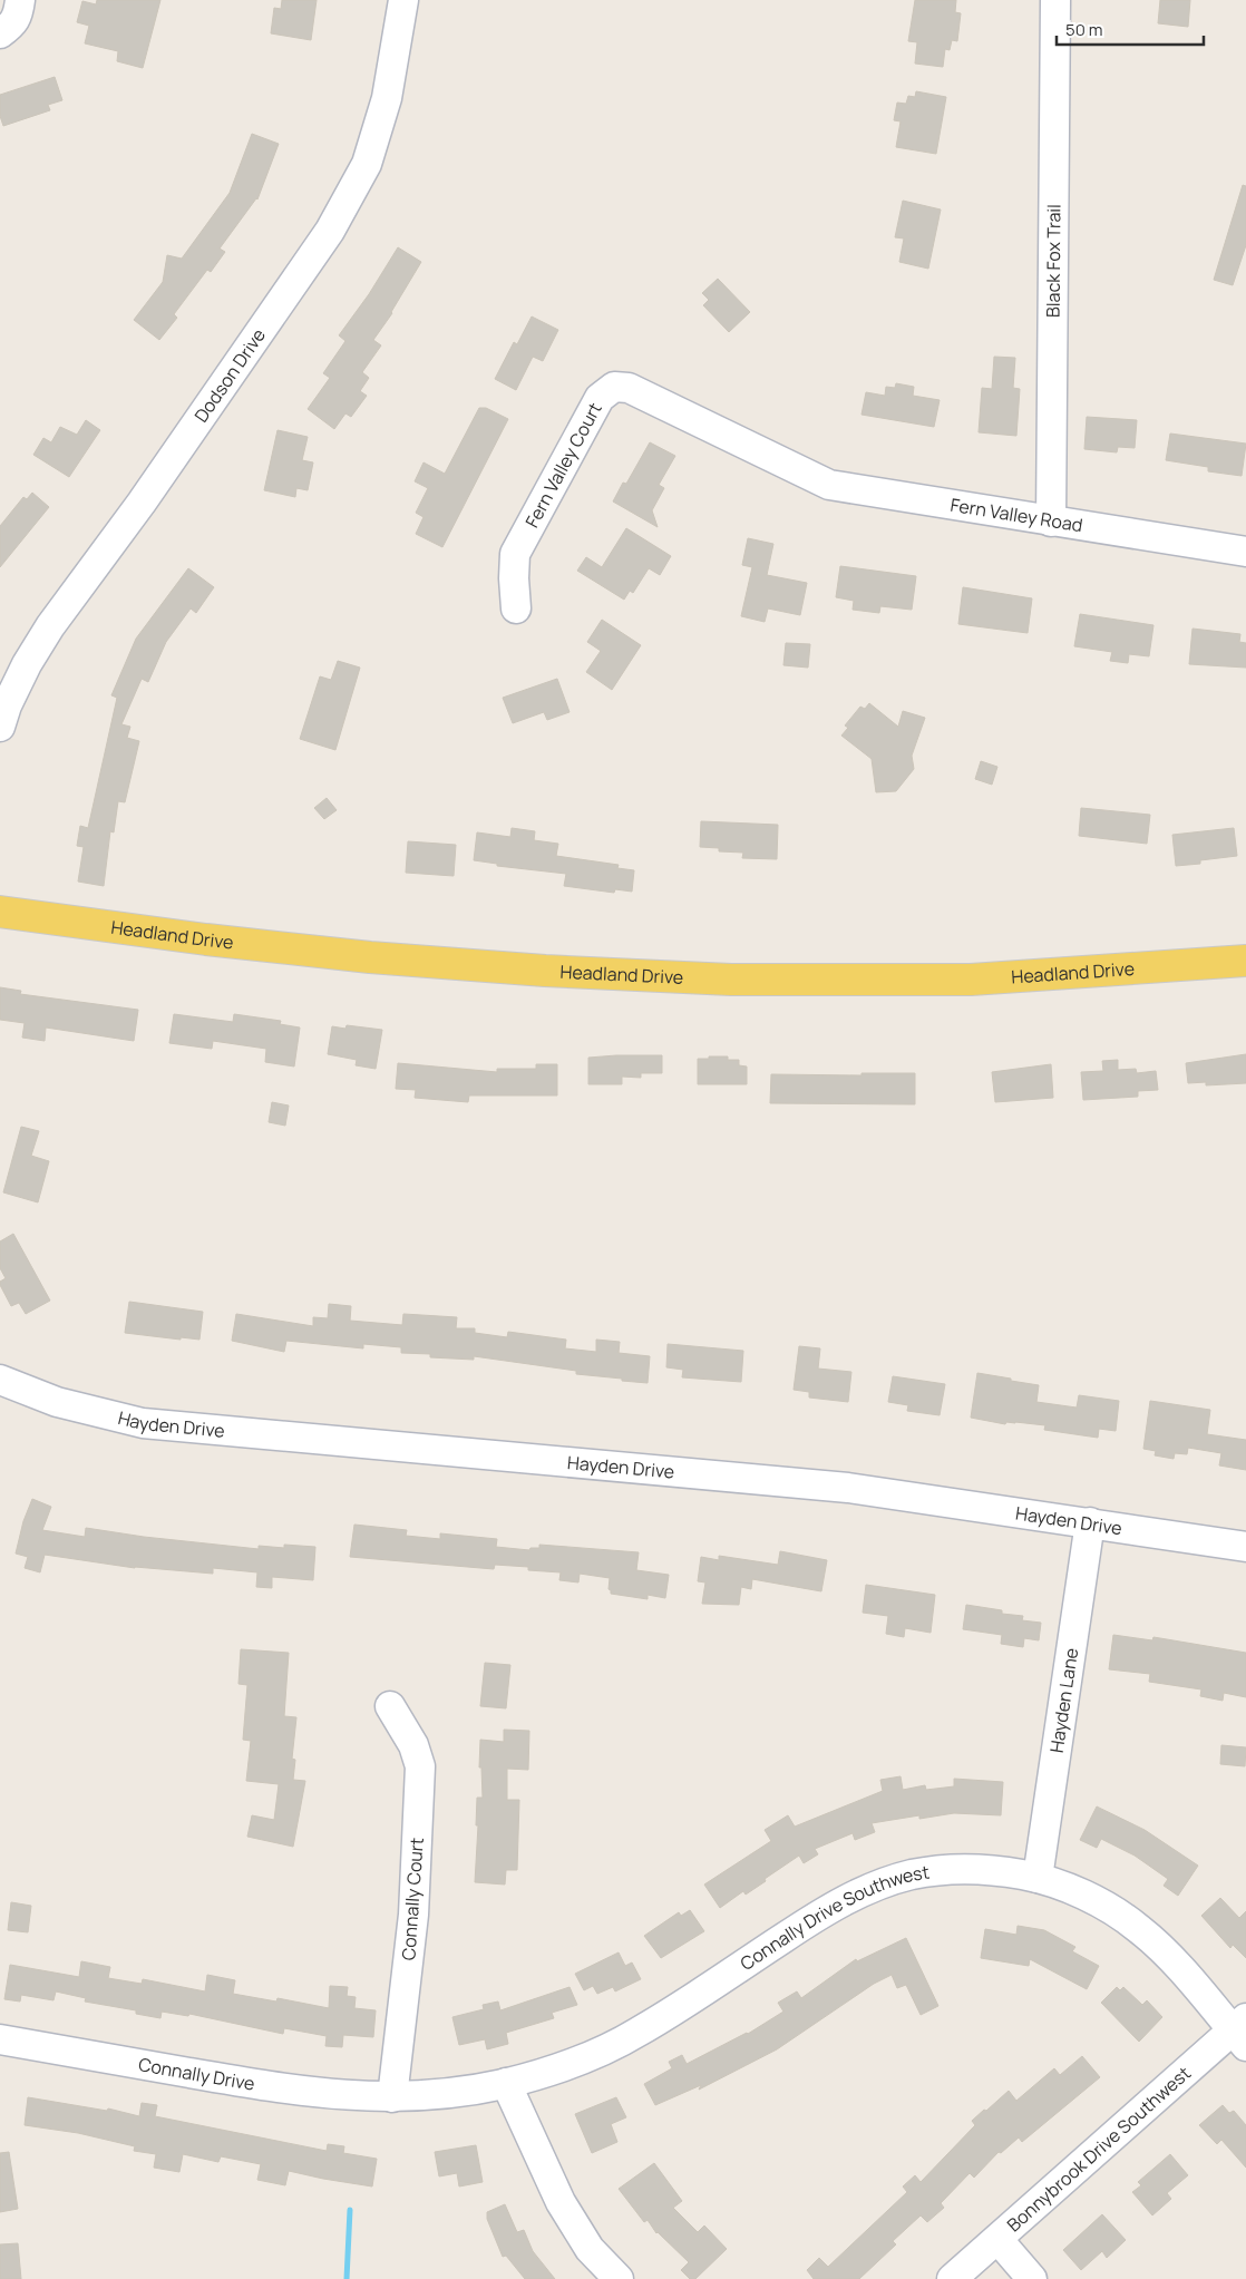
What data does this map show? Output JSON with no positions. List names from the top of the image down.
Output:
{
  "streets": {
    "main road": ["Headland Drive"],
    "street": [
      "Black Fox Trail",
      "Dodson Drive",
      "Fern Valley Court",
      "Fern Valley Road",
      "Hayden Drive",
      "Hayden Lane",
      "Connally Court",
      "Connally Drive Southwest",
      "Connally Drive",
      "Bonnybrook Drive Southwest"
    ]
  },
  "crossings": [
    ["Black Fox Trail", "Fern Valley Road"],
    ["Fern Valley Court", "Fern Valley Road"],
    ["Hayden Drive", "Hayden Lane"],
    ["Hayden Lane", "Connally Drive Southwest"],
    ["Connally Court", "Connally Drive Southwest"],
    ["Connally Court", "Connally Drive"],
    ["Connally Drive Southwest", "Connally Drive"],
    ["Connally Drive Southwest", "Bonnybrook Drive Southwest"]
  ],
  "scale_bar": "50 m"
}
